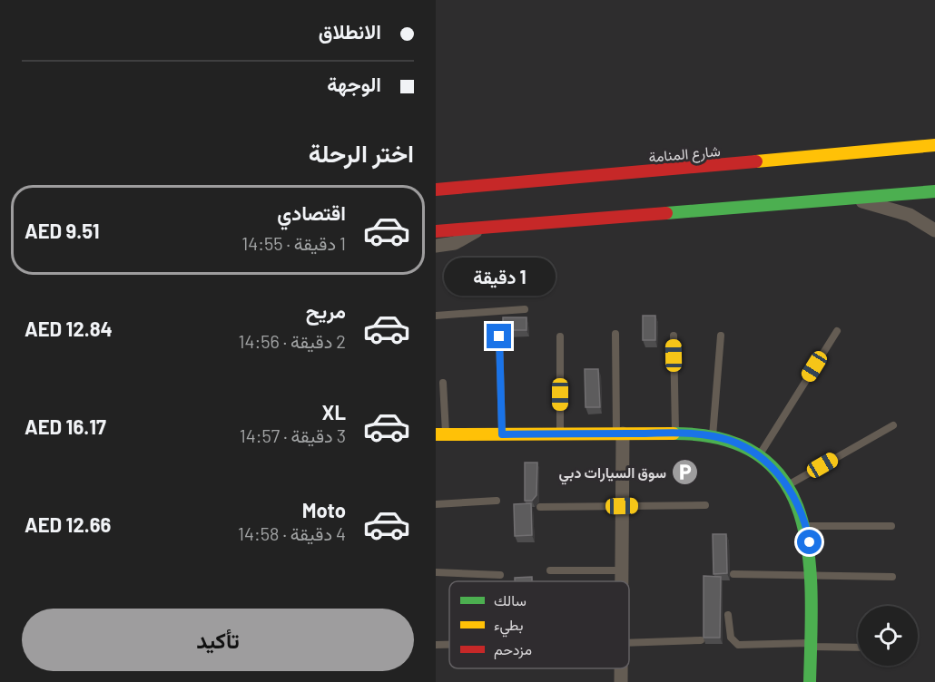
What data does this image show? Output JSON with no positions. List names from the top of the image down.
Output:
{
  "streets": {
    "main road": ["شارع المنامة"]
  },
  "places": {
    "parking": ["سوق السيارات دبي"]
  },
  "legend": ["سالك", "بطيء", "مزدحم"],
  "page": {
    "banner": ["الانطلاق", "الوجهة"],
    "heading": "اختر الرحلة",
    "list": [
      {
        "name": "اقتصادي",
        "note": "1 دقيقة · 14:55",
        "value": "AED 9.51"
      },
      {
        "name": "مريح",
        "note": "2 دقيقة · 14:56",
        "value": "AED 12.84"
      },
      {
        "name": "XL",
        "note": "3 دقيقة · 14:57",
        "value": "AED 16.17"
      },
      {
        "name": "Moto",
        "note": "4 دقيقة · 14:58",
        "value": "AED 12.66"
      }
    ],
    "bubble": "1 دقيقة",
    "buttons": "تأكيد"
  }
}
